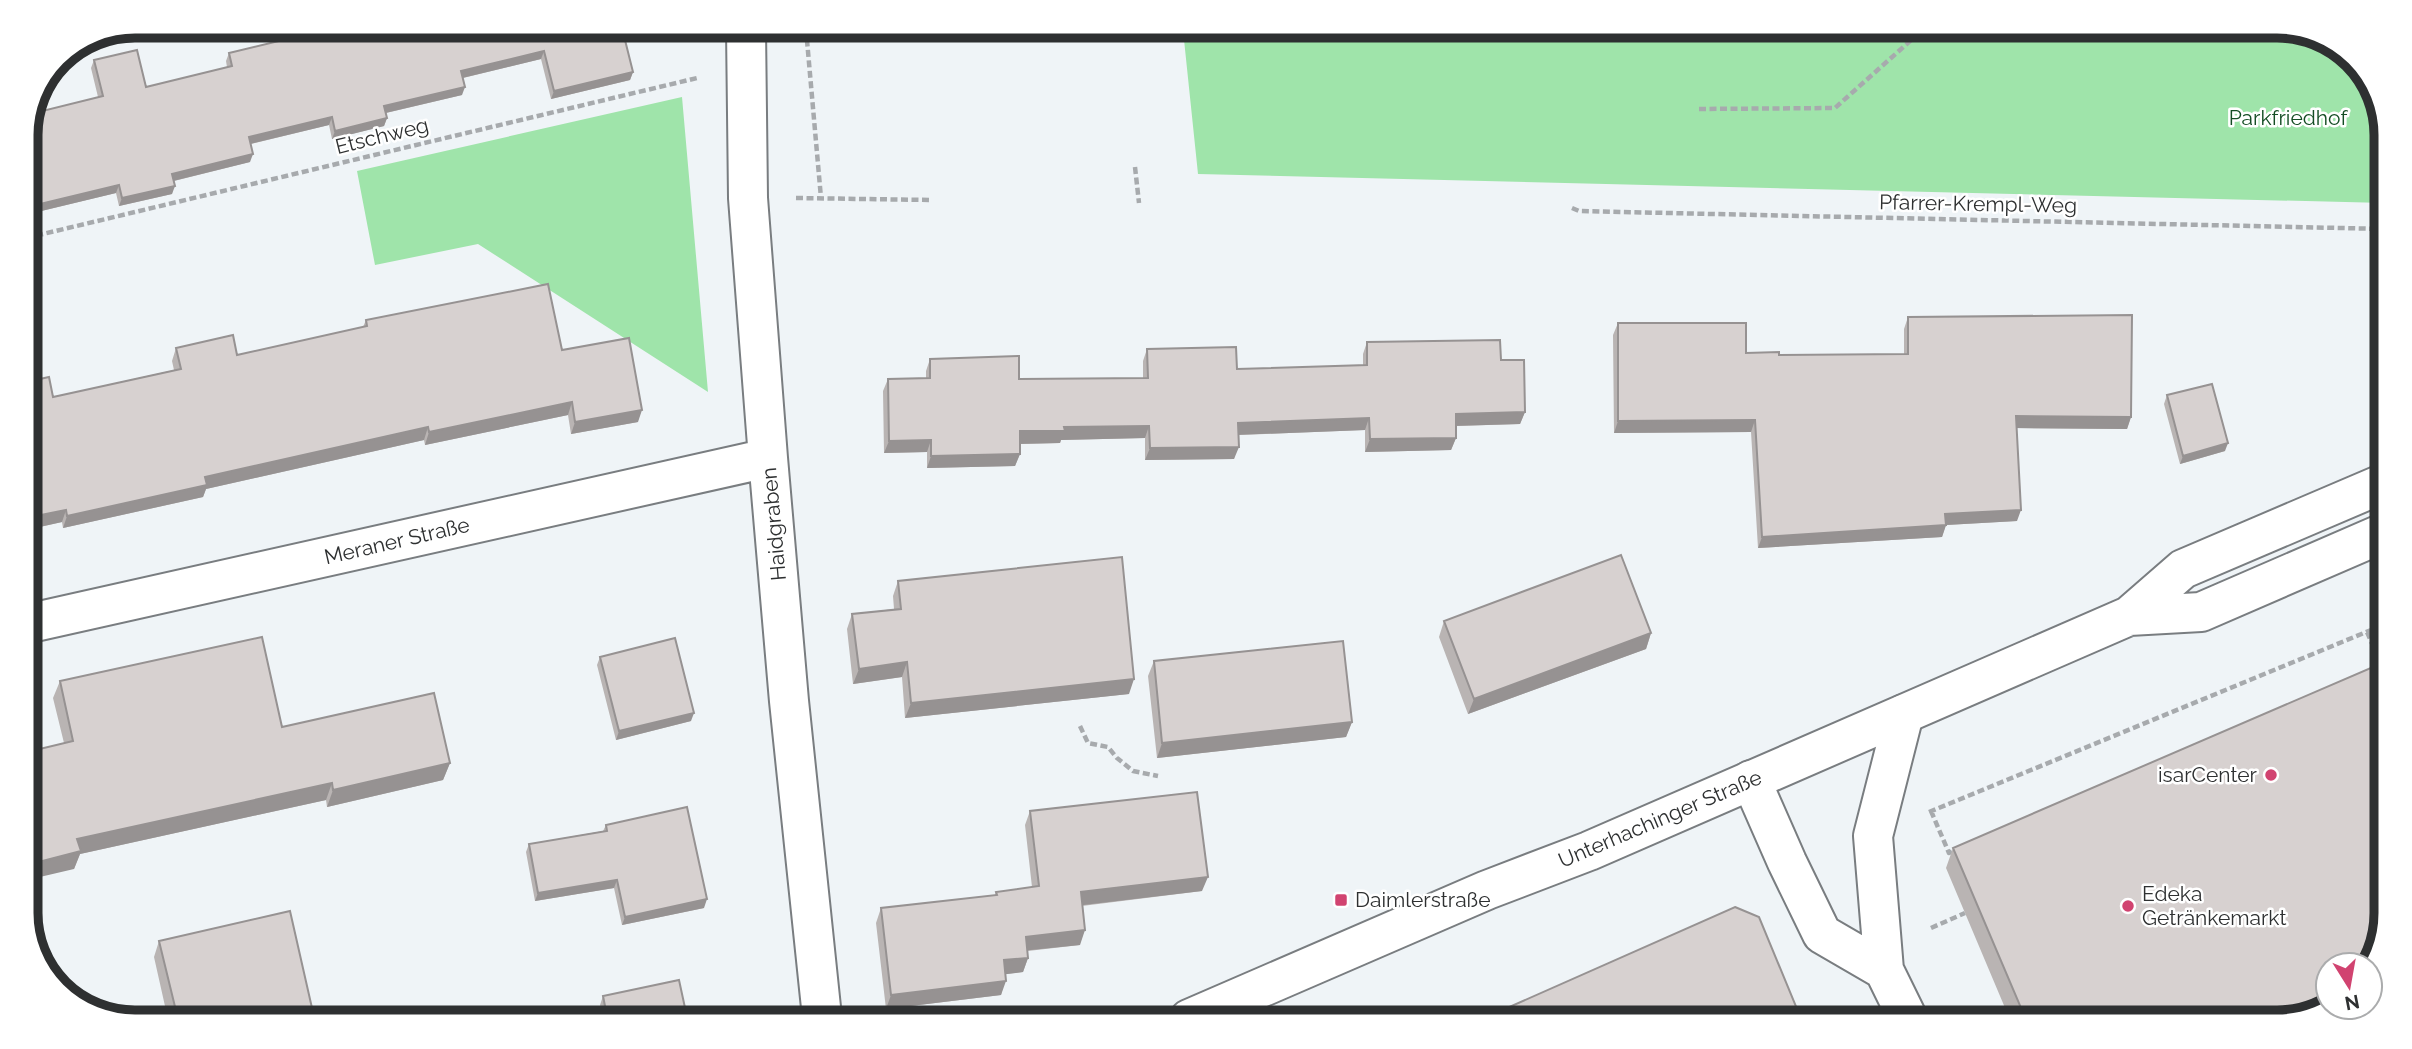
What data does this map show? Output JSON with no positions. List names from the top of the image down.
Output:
{
  "streets": {
    "street": ["Haidgraben", "Meraner Straße", "Unterhachinger Straße"],
    "path": ["Etschweg", "Pfarrer-Krempl-Weg"]
  },
  "crossings": [
    ["Etschweg", "Haidgraben"],
    ["Haidgraben", "Meraner Straße"]
  ],
  "parks": ["Parkfriedhof"],
  "places": {
    "other": ["isarCenter", "Edeka Getränkemarkt"],
    "transit": ["Daimlerstraße"]
  },
  "north": "bottom"
}
